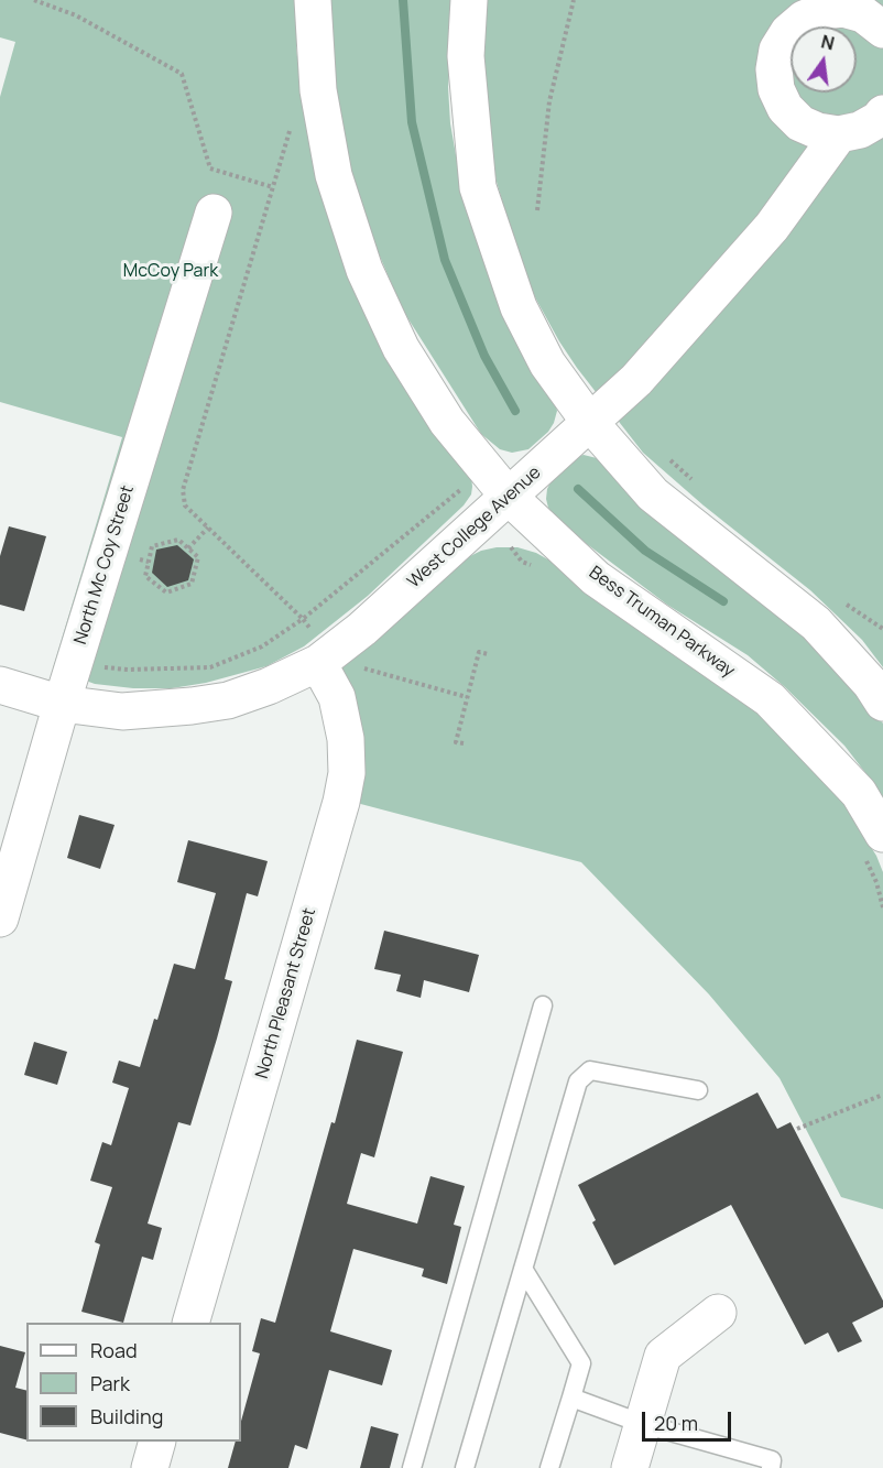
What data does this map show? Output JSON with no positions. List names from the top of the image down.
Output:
{
  "streets": {
    "street": [
      "West College Avenue",
      "North Mc Coy Street",
      "Bess Truman Parkway",
      "North Pleasant Street"
    ]
  },
  "crossings": [
    ["West College Avenue", "North Mc Coy Street"],
    ["West College Avenue", "Bess Truman Parkway"],
    ["West College Avenue", "North Pleasant Street"]
  ],
  "parks": ["McCoy Park"],
  "legend": ["Road", "Park", "Building"],
  "scale_bar": "20 m",
  "north": "top"
}
